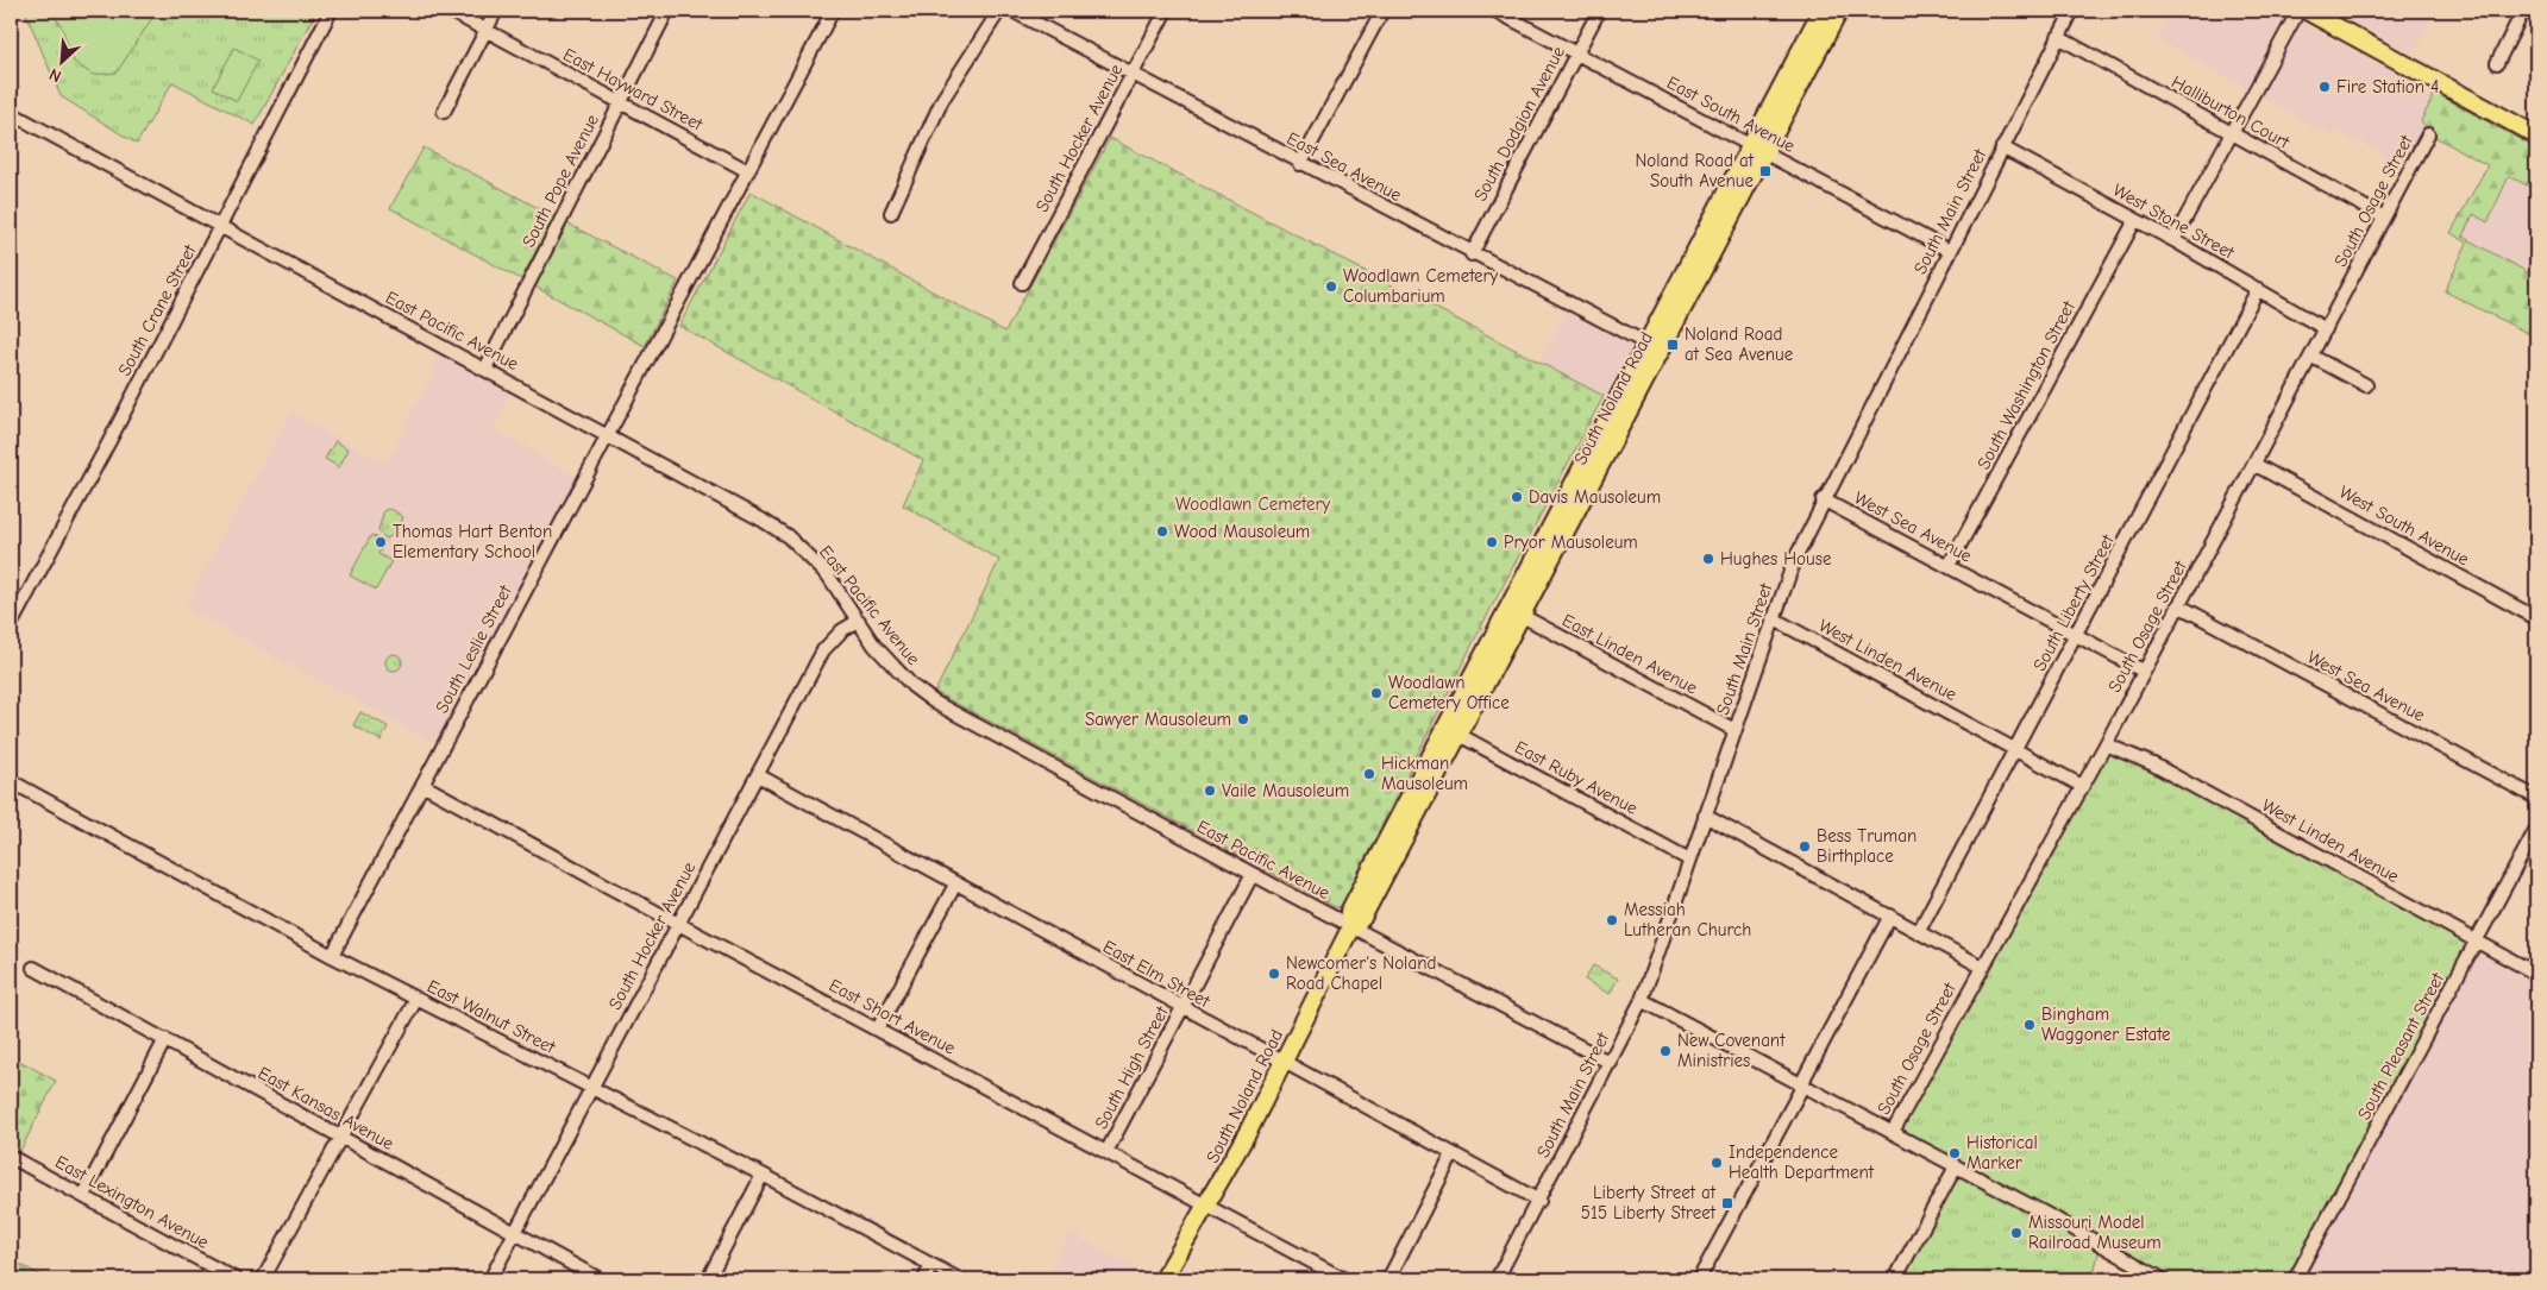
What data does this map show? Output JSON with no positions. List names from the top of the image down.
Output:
{
  "streets": {
    "main road": ["South Noland Road"],
    "street": [
      "East Hayward Street",
      "Halliburton Court",
      "East South Avenue",
      "South Dodgion Avenue",
      "South Hocker Avenue",
      "East Sea Avenue",
      "South Pope Avenue",
      "South Osage Street",
      "South Main Street",
      "West Stone Street",
      "South Crane Street",
      "East Pacific Avenue",
      "South Washington Street",
      "West South Avenue",
      "West Sea Avenue",
      "South Liberty Street",
      "South Leslie Street",
      "East Linden Avenue",
      "West Linden Avenue",
      "East Ruby Avenue",
      "East Elm Street",
      "East Walnut Street",
      "East Short Avenue",
      "South Pleasant Street",
      "South High Street",
      "East Kansas Avenue",
      "East Lexington Avenue"
    ]
  },
  "crossings": [
    ["East Hayward Street", "South Pope Avenue"],
    ["East Hayward Street", "South Leslie Street"],
    ["Halliburton Court", "South Osage Street"],
    ["Halliburton Court", "South Main Street"],
    ["East South Avenue", "South Dodgion Avenue"],
    ["East South Avenue", "South Main Street"],
    ["East South Avenue", "South Noland Road"],
    ["South Dodgion Avenue", "East Sea Avenue"],
    ["South Hocker Avenue", "East Sea Avenue"],
    ["South Hocker Avenue", "East Pacific Avenue"],
    ["South Hocker Avenue", "East Elm Street"],
    ["South Hocker Avenue", "East Walnut Street"],
    ["South Hocker Avenue", "East Short Avenue"],
    ["South Hocker Avenue", "East Kansas Avenue"],
    ["East Sea Avenue", "South Noland Road"],
    ["South Pope Avenue", "East Pacific Avenue"],
    ["South Osage Street", "West Stone Street"],
    ["South Osage Street", "West South Avenue"],
    ["South Osage Street", "West Sea Avenue"],
    ["South Osage Street", "West Linden Avenue"],
    ["South Main Street", "West Stone Street"],
    ["South Main Street", "East Pacific Avenue"],
    ["South Main Street", "West Sea Avenue"],
    ["South Main Street", "East Linden Avenue"],
    ["South Main Street", "West Linden Avenue"],
    ["South Main Street", "East Ruby Avenue"],
    ["South Main Street", "East Elm Street"],
    ["West Stone Street", "South Washington Street"],
    ["West Stone Street", "South Liberty Street"],
    ["South Crane Street", "East Pacific Avenue"],
    ["East Pacific Avenue", "South Noland Road"],
    ["East Pacific Avenue", "South Leslie Street"],
    ["East Pacific Avenue", "South High Street"],
    ["South Washington Street", "West Sea Avenue"],
    ["South Noland Road", "East Linden Avenue"],
    ["South Noland Road", "East Ruby Avenue"],
    ["South Noland Road", "East Elm Street"],
    ["South Noland Road", "East Short Avenue"],
    ["West Sea Avenue", "South Liberty Street"],
    ["South Liberty Street", "West Linden Avenue"],
    ["South Leslie Street", "East Walnut Street"],
    ["South Leslie Street", "East Short Avenue"],
    ["West Linden Avenue", "South Pleasant Street"],
    ["East Elm Street", "South High Street"],
    ["East Short Avenue", "South High Street"]
  ],
  "parks": ["Woodlawn Cemetery"],
  "places": {
    "other": [
      "Fire Station 4",
      "Woodlawn Cemetery Columbarium",
      "Davis Mausoleum",
      "Wood Mausoleum",
      "Thomas Hart Benton Elementary School",
      "Pryor Mausoleum",
      "Hughes House",
      "Woodlawn Cemetery Office",
      "Sawyer Mausoleum",
      "Hickman Mausoleum",
      "Vaile Mausoleum",
      "Bess Truman Birthplace",
      "Messiah Lutheran Church",
      "Newcomer's Noland Road Chapel",
      "Bingham Waggoner Estate",
      "New Covenant Ministries",
      "Historical Marker",
      "Independence Health Department",
      "Missouri Model Railroad Museum"
    ],
    "transit": ["Noland Road at South Avenue", "Noland Road at Sea Avenue", "Liberty Street at 515 Liberty Street"]
  },
  "north": "bottom left"
}
